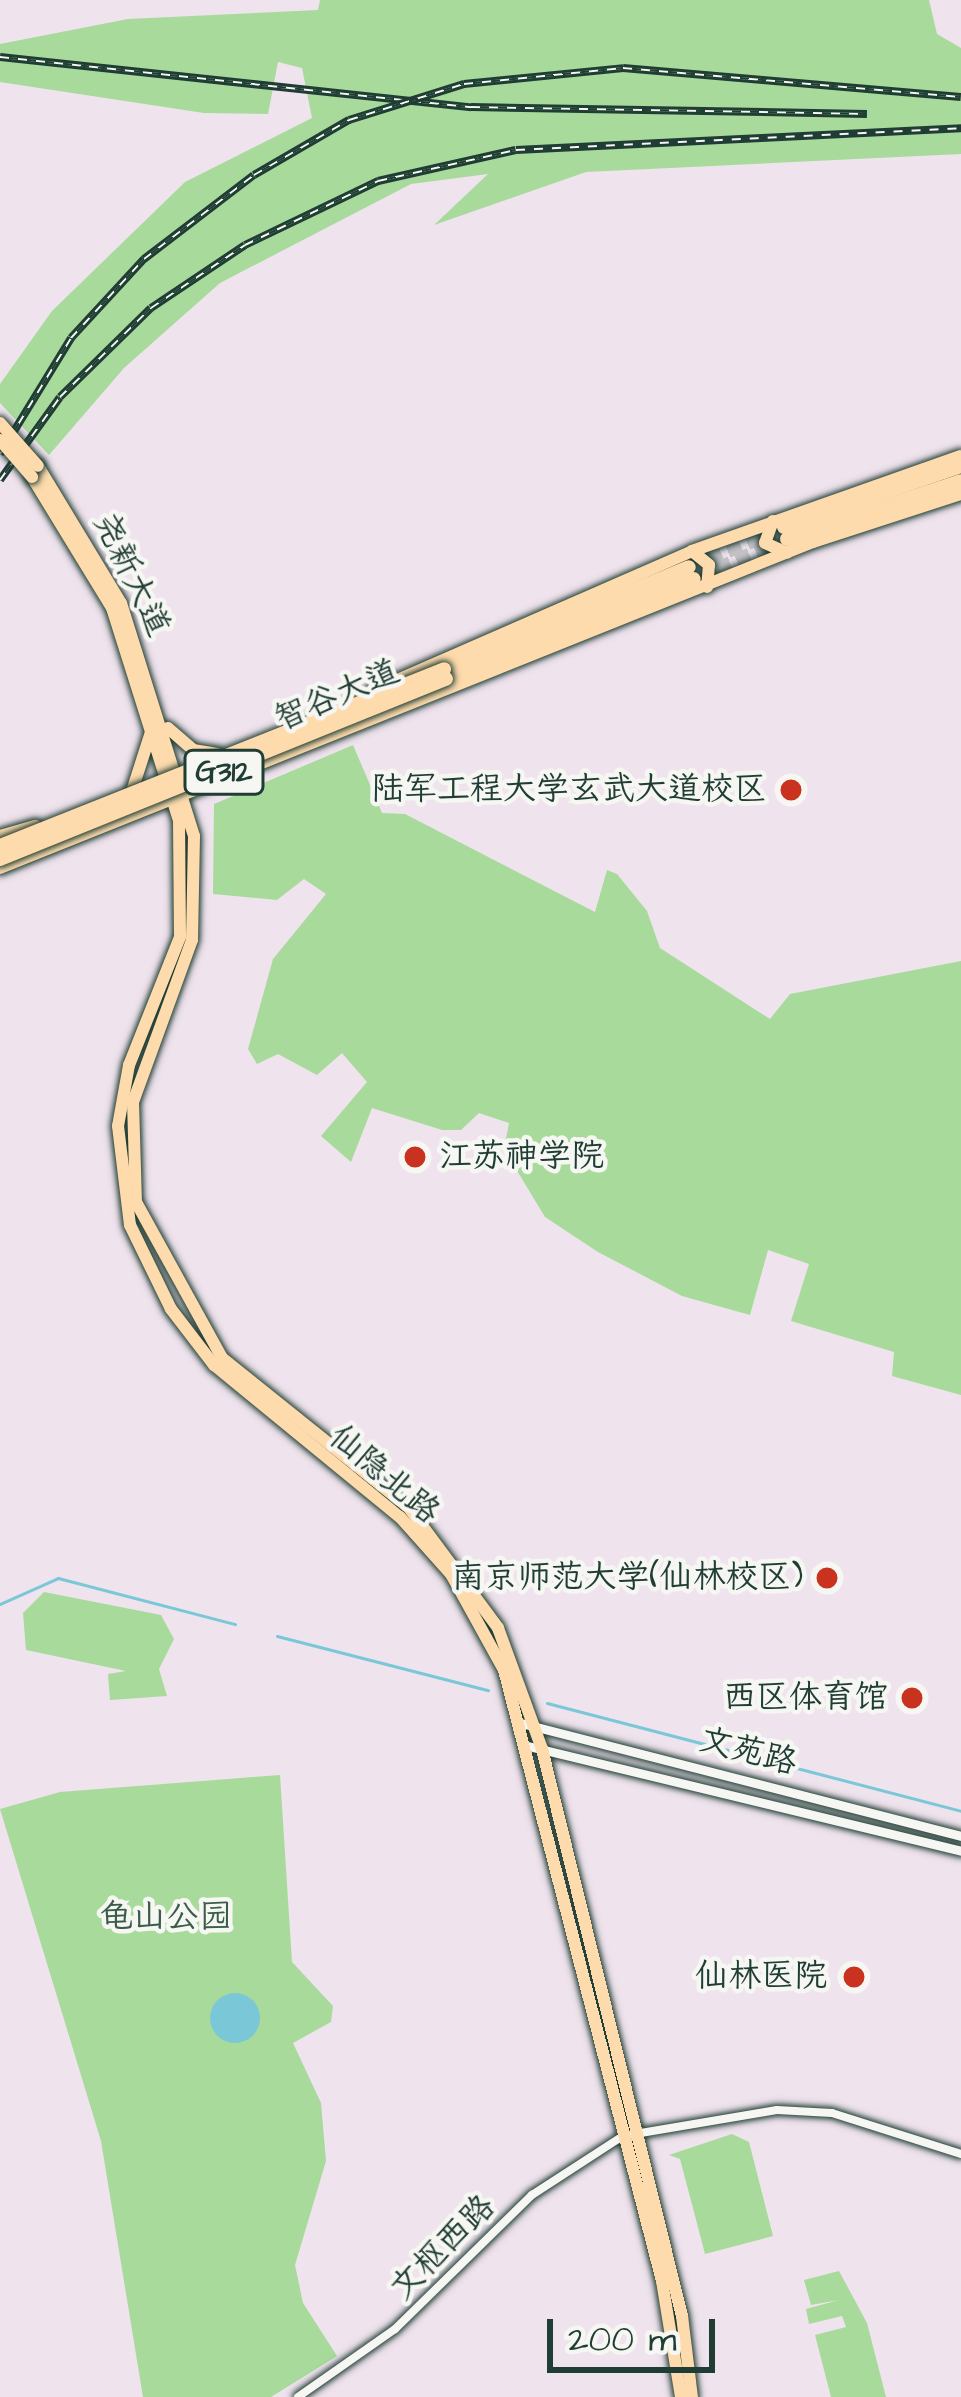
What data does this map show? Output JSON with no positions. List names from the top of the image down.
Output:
{
  "streets": {
    "highway": ["智谷大道", "G312"],
    "main road": ["尧新大道", "仙隐北路", "文苑路"],
    "street": ["文枢西路"]
  },
  "crossings": [
    ["尧新大道", "仙隐北路"],
    ["仙隐北路", "文苑路"],
    ["仙隐北路", "文枢西路"]
  ],
  "parks": ["龟山公园"],
  "places": [
    "陆军工程大学玄武大道校区",
    "江苏神学院",
    "南京师范大学(仙林校区)",
    "西区体育馆",
    "仙林医院"
  ],
  "scale_bar": "200 m"
}
